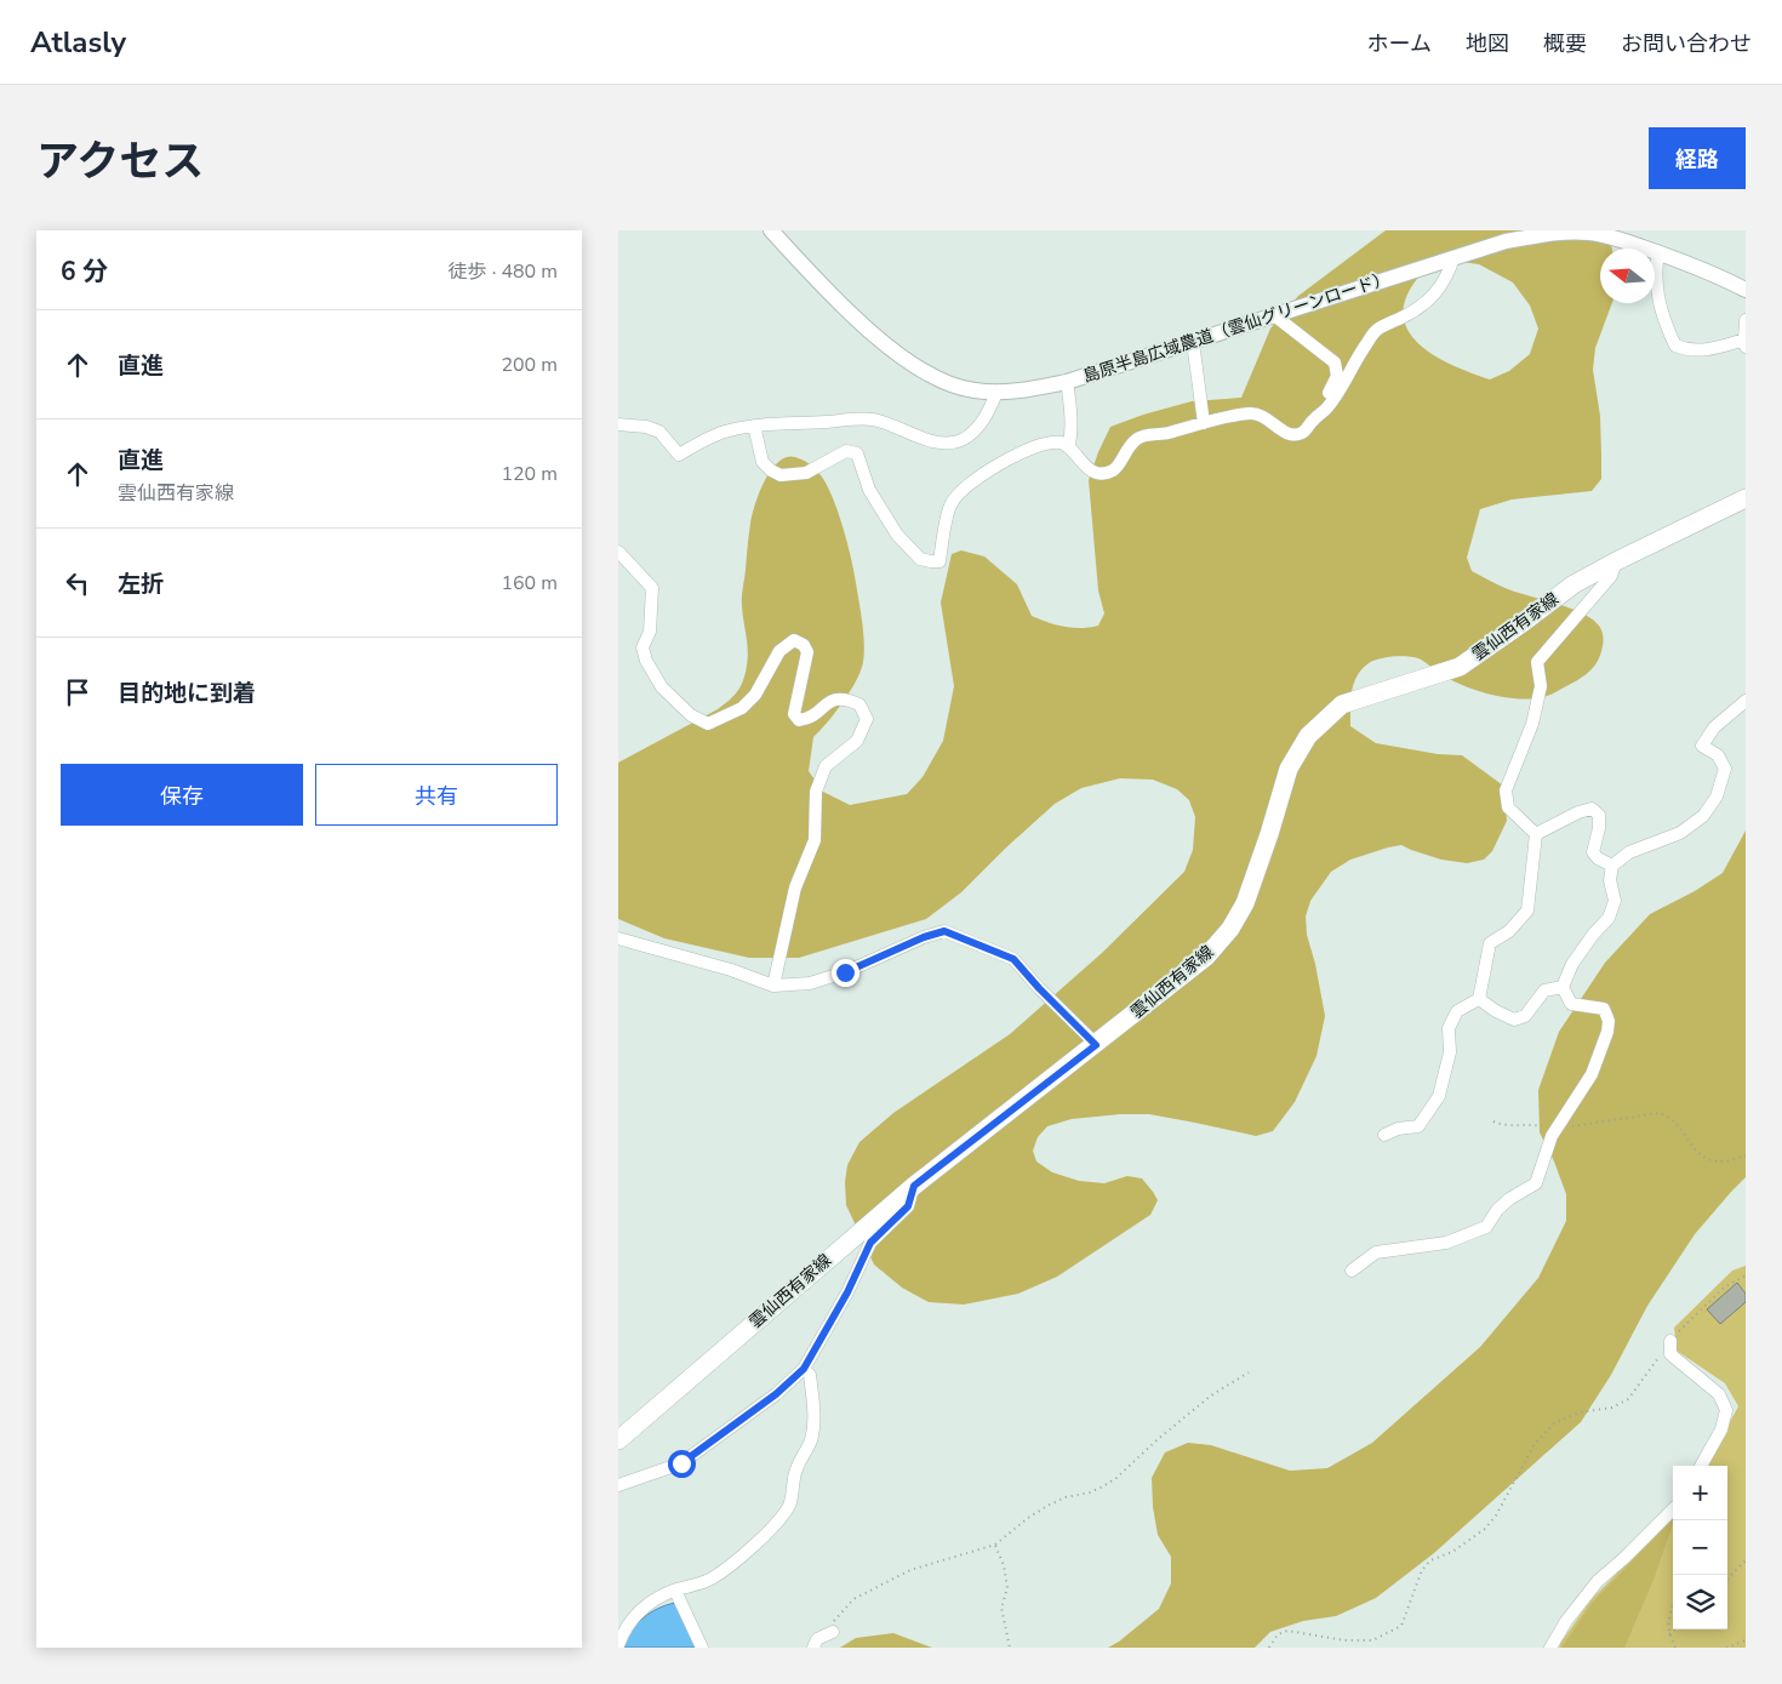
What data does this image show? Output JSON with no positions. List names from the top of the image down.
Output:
{
  "streets": {
    "main road": ["雲仙西有家線"],
    "street": ["島原半島広域農道（雲仙グリーンロード）"]
  },
  "north": "left",
  "page": {
    "header": "Atlasly",
    "nav": [
      "ホーム",
      "地図",
      "概要",
      "お問い合わせ"
    ],
    "title": "アクセス",
    "buttons": [
      "経路",
      ["保存", "共有"]
    ],
    "heading": ["6 分", "徒歩 · 480 m"],
    "list": [
      ["直進", "200 m"],
      ["直進", "雲仙西有家線", "120 m"],
      ["左折", "160 m"],
      "目的地に到着"
    ],
    "map_buttons": ["+", "−"]
  }
}
